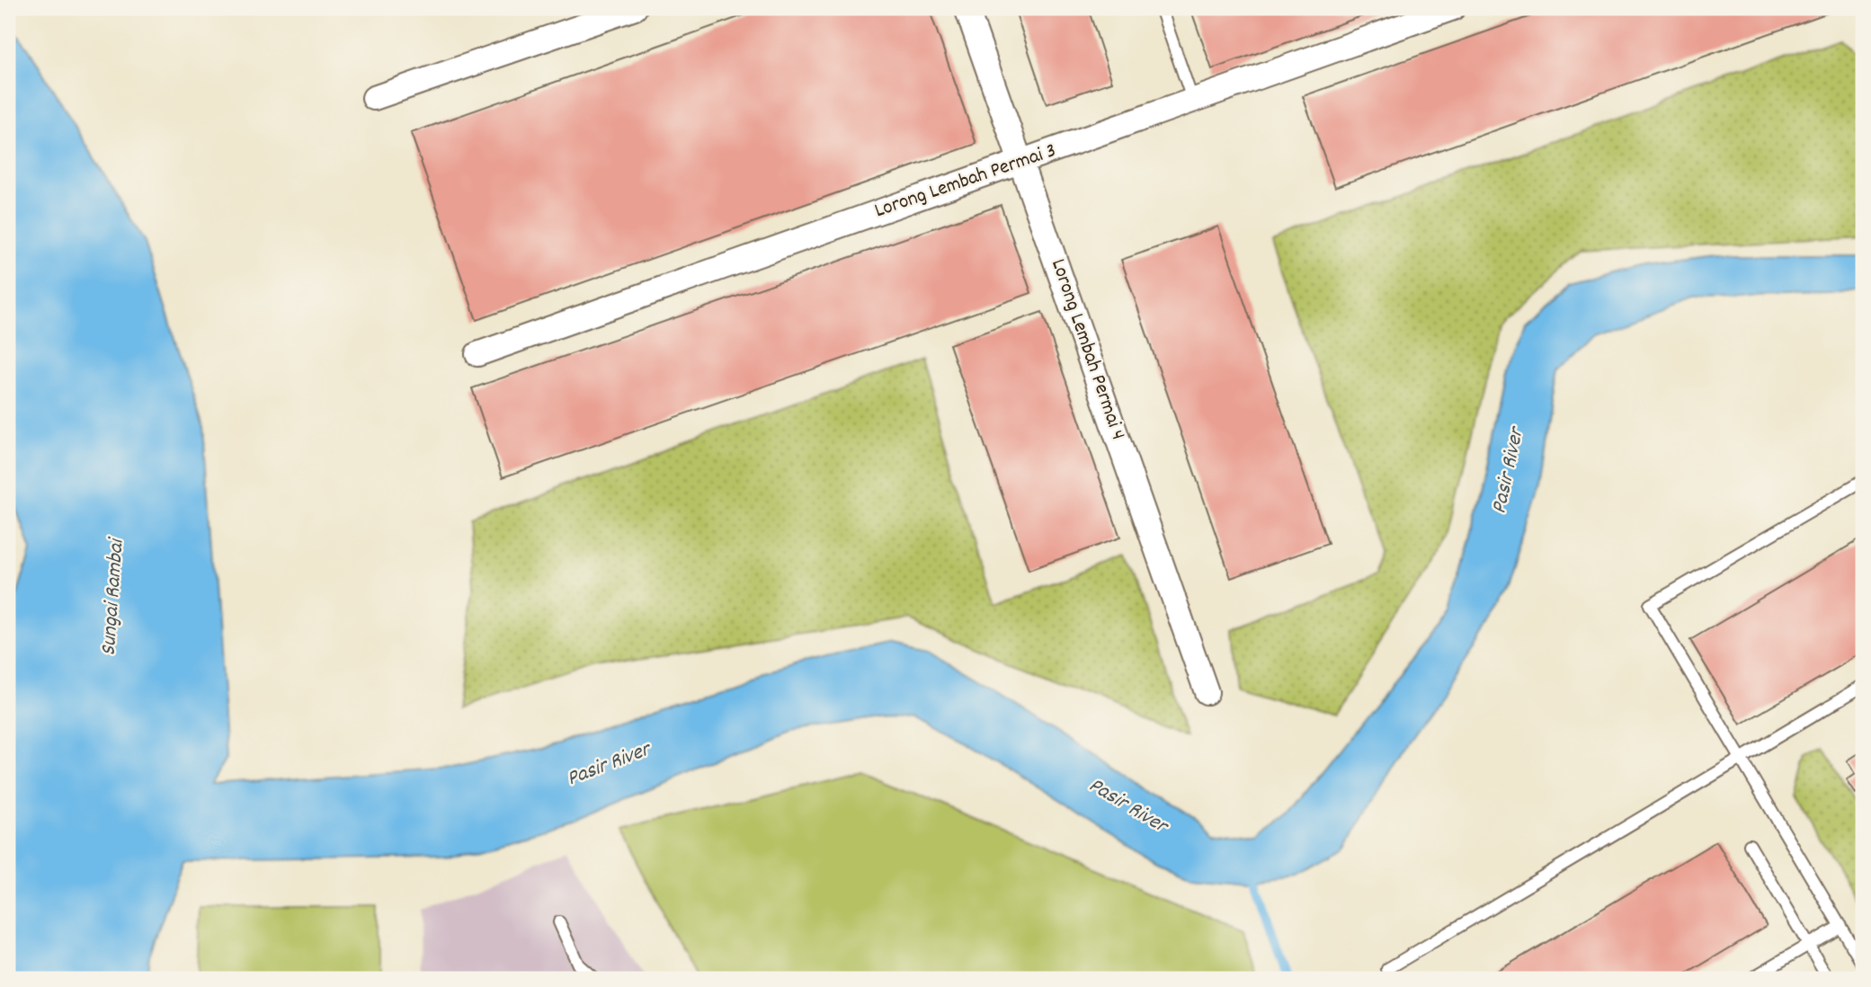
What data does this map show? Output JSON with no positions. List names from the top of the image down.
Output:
{
  "streets": {
    "street": ["Lorong Lembah Permai 3", "Lorong Lembah Permai 4"]
  },
  "crossings": [
    ["Lorong Lembah Permai 3", "Lorong Lembah Permai 4"]
  ],
  "water": ["Pasir River", "Sungai Rambai"]
}
